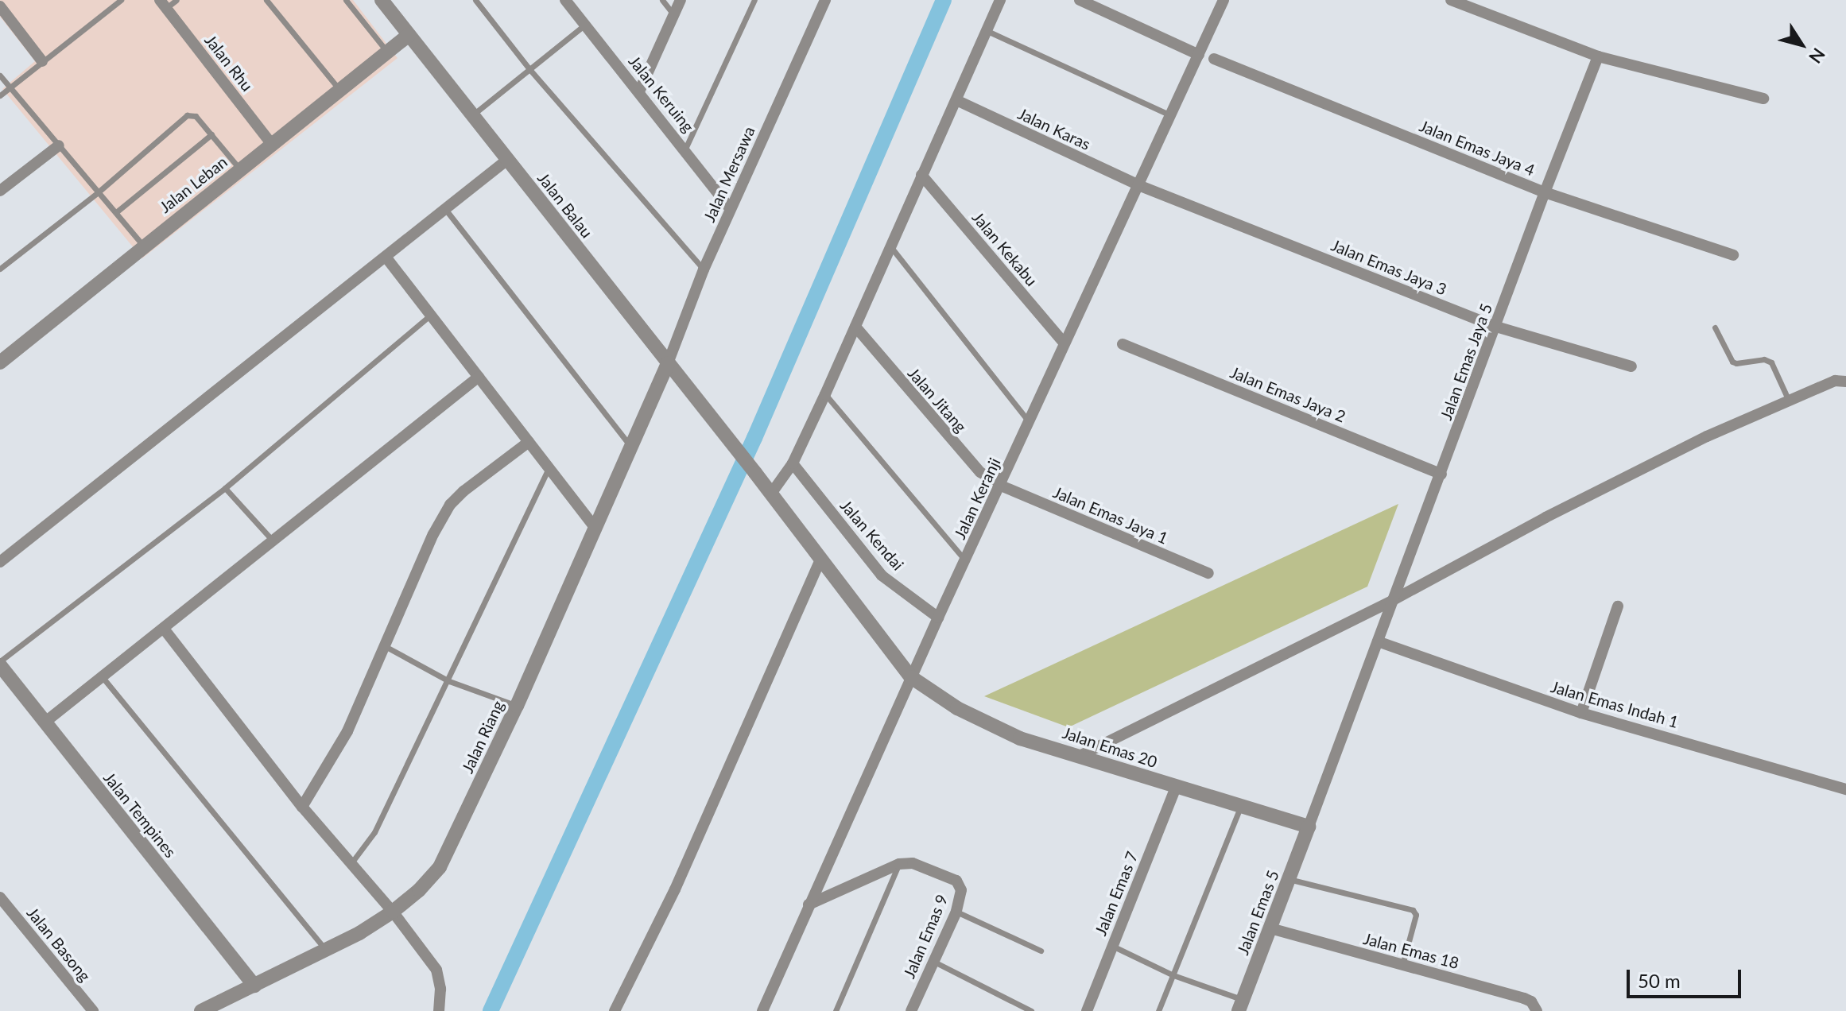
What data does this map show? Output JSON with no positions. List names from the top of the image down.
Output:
{
  "streets": {
    "street": [
      "Jalan Rhu",
      "Jalan Keruing",
      "Jalan Karas",
      "Jalan Emas Jaya 4",
      "Jalan Mersawa",
      "Jalan Leban",
      "Jalan Balau",
      "Jalan Kekabu",
      "Jalan Emas Jaya 3",
      "Jalan Emas Jaya 5",
      "Jalan Emas Jaya 2",
      "Jalan Jitang",
      "Jalan Keranji",
      "Jalan Emas Jaya 1",
      "Jalan Kendai",
      "Jalan Emas Indah 1",
      "Jalan Riang",
      "Jalan Emas 20",
      "Jalan Tempines",
      "Jalan Emas 7",
      "Jalan Emas 5",
      "Jalan Emas 9",
      "Jalan Basong",
      "Jalan Emas 18"
    ]
  },
  "crossings": [
    ["Jalan Rhu", "Jalan Leban"],
    ["Jalan Keruing", "Jalan Mersawa"],
    ["Jalan Karas", "Jalan Emas Jaya 3"],
    ["Jalan Karas", "Jalan Keranji"],
    ["Jalan Emas Jaya 4", "Jalan Emas Jaya 5"],
    ["Jalan Mersawa", "Jalan Balau"],
    ["Jalan Mersawa", "Jalan Riang"],
    ["Jalan Leban", "Jalan Balau"],
    ["Jalan Balau", "Jalan Riang"],
    ["Jalan Balau", "Jalan Emas 20"],
    ["Jalan Kekabu", "Jalan Keranji"],
    ["Jalan Emas Jaya 3", "Jalan Emas Jaya 5"],
    ["Jalan Emas Jaya 3", "Jalan Keranji"],
    ["Jalan Emas Jaya 5", "Jalan Emas Jaya 2"],
    ["Jalan Emas Jaya 5", "Jalan Emas Indah 1"],
    ["Jalan Emas Jaya 5", "Jalan Emas 20"],
    ["Jalan Emas Jaya 5", "Jalan Emas 5"],
    ["Jalan Jitang", "Jalan Keranji"],
    ["Jalan Jitang", "Jalan Emas Jaya 1"],
    ["Jalan Keranji", "Jalan Emas Jaya 1"],
    ["Jalan Keranji", "Jalan Kendai"],
    ["Jalan Keranji", "Jalan Emas 20"],
    ["Jalan Riang", "Jalan Tempines"],
    ["Jalan Emas 20", "Jalan Emas 7"],
    ["Jalan Emas 20", "Jalan Emas 5"],
    ["Jalan Emas 5", "Jalan Emas 18"]
  ],
  "scale_bar": "50 m",
  "north": "bottom right"
}
